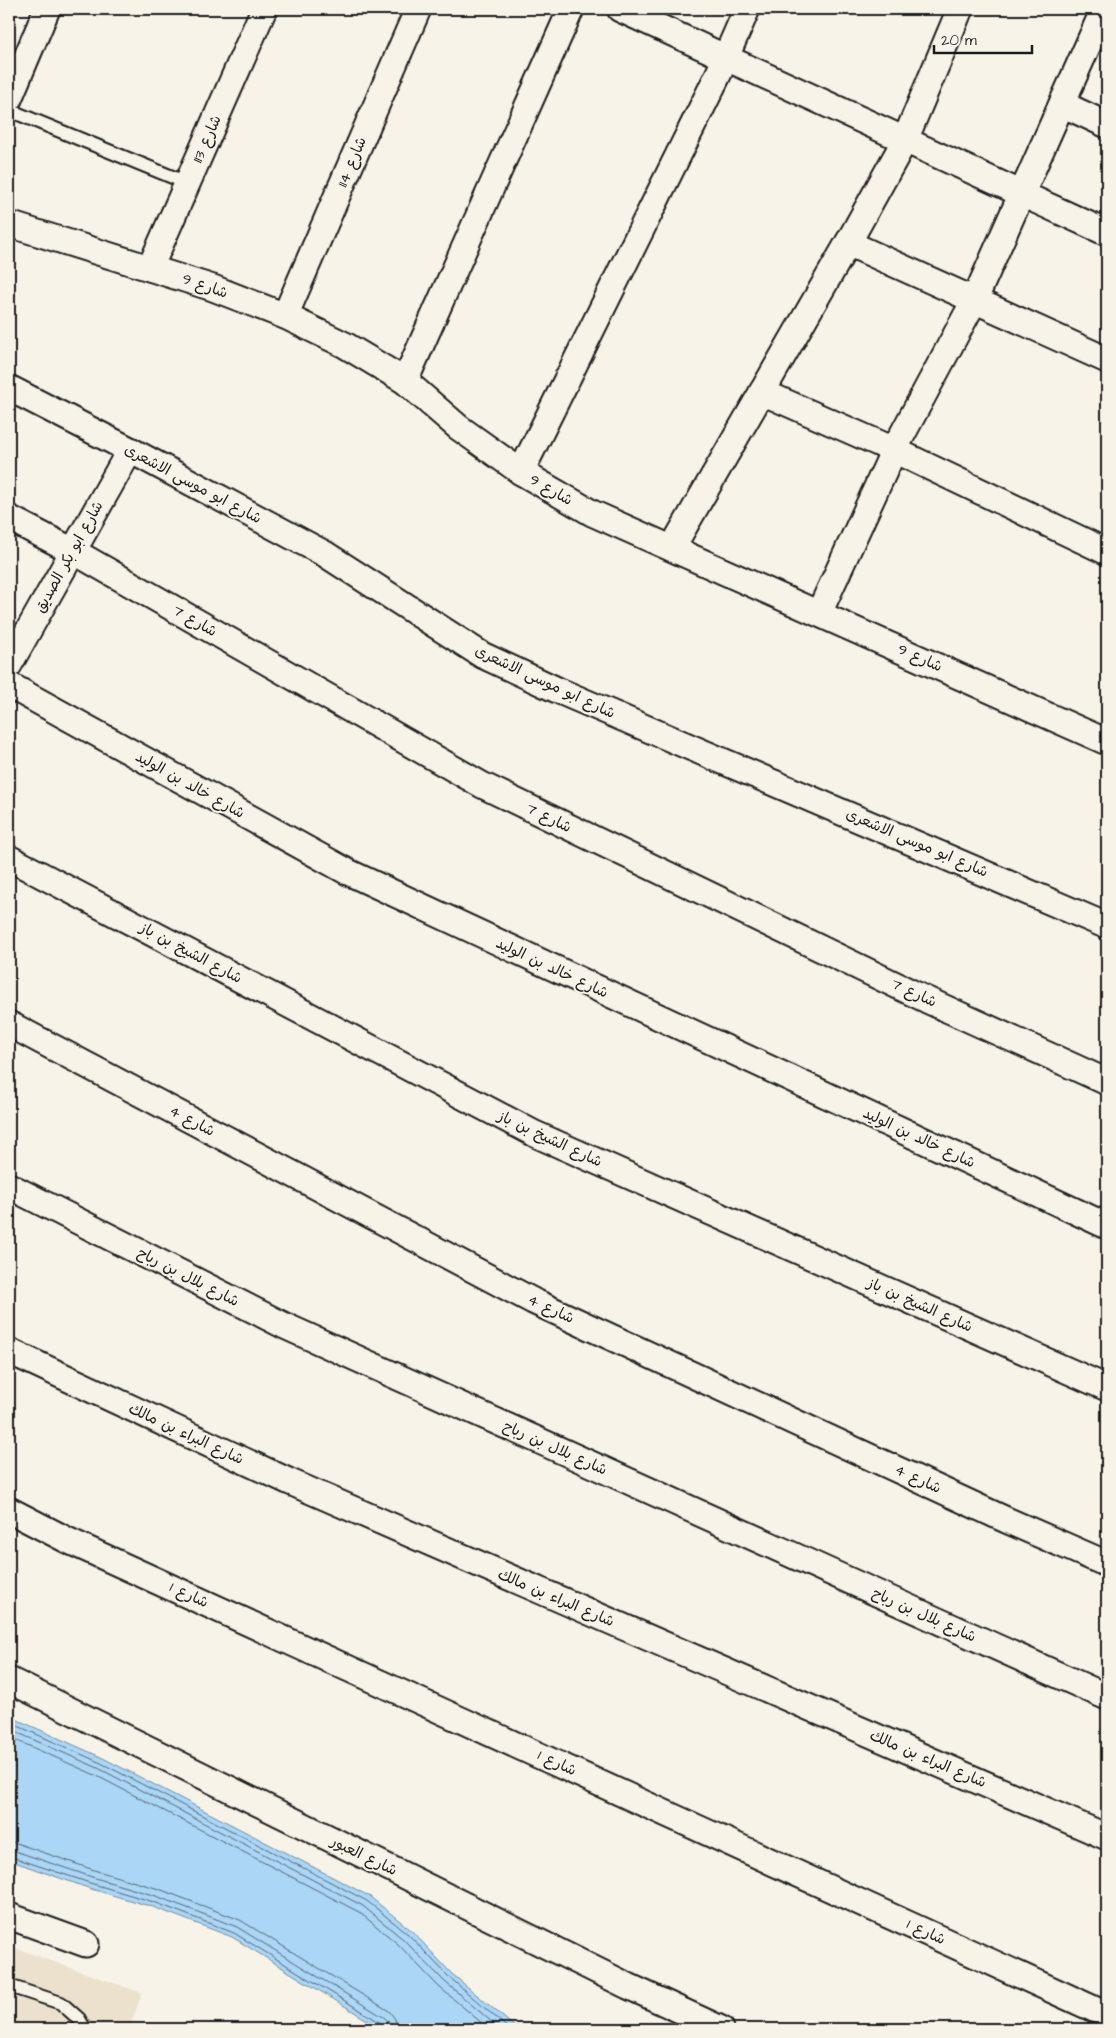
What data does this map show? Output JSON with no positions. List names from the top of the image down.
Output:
{
  "streets": {
    "street": [
      "شارع 113",
      "شارع 114",
      "شارع 9",
      "شارع ابو موسى الاشعرى",
      "شارع ابو بكر الصديق",
      "شارع 7",
      "شارع خالد بن الوليد",
      "شارع الشيخ بن باز",
      "شارع 4",
      "شارع بلال بن رباح",
      "شارع البراء بن مالك",
      "شارع 1",
      "شارع العبور"
    ]
  },
  "crossings": [
    ["شارع 113", "شارع 9"],
    ["شارع 114", "شارع 9"],
    ["شارع ابو موسى الاشعرى", "شارع ابو بكر الصديق"],
    ["شارع ابو بكر الصديق", "شارع 7"]
  ],
  "scale_bar": "20 m"
}
